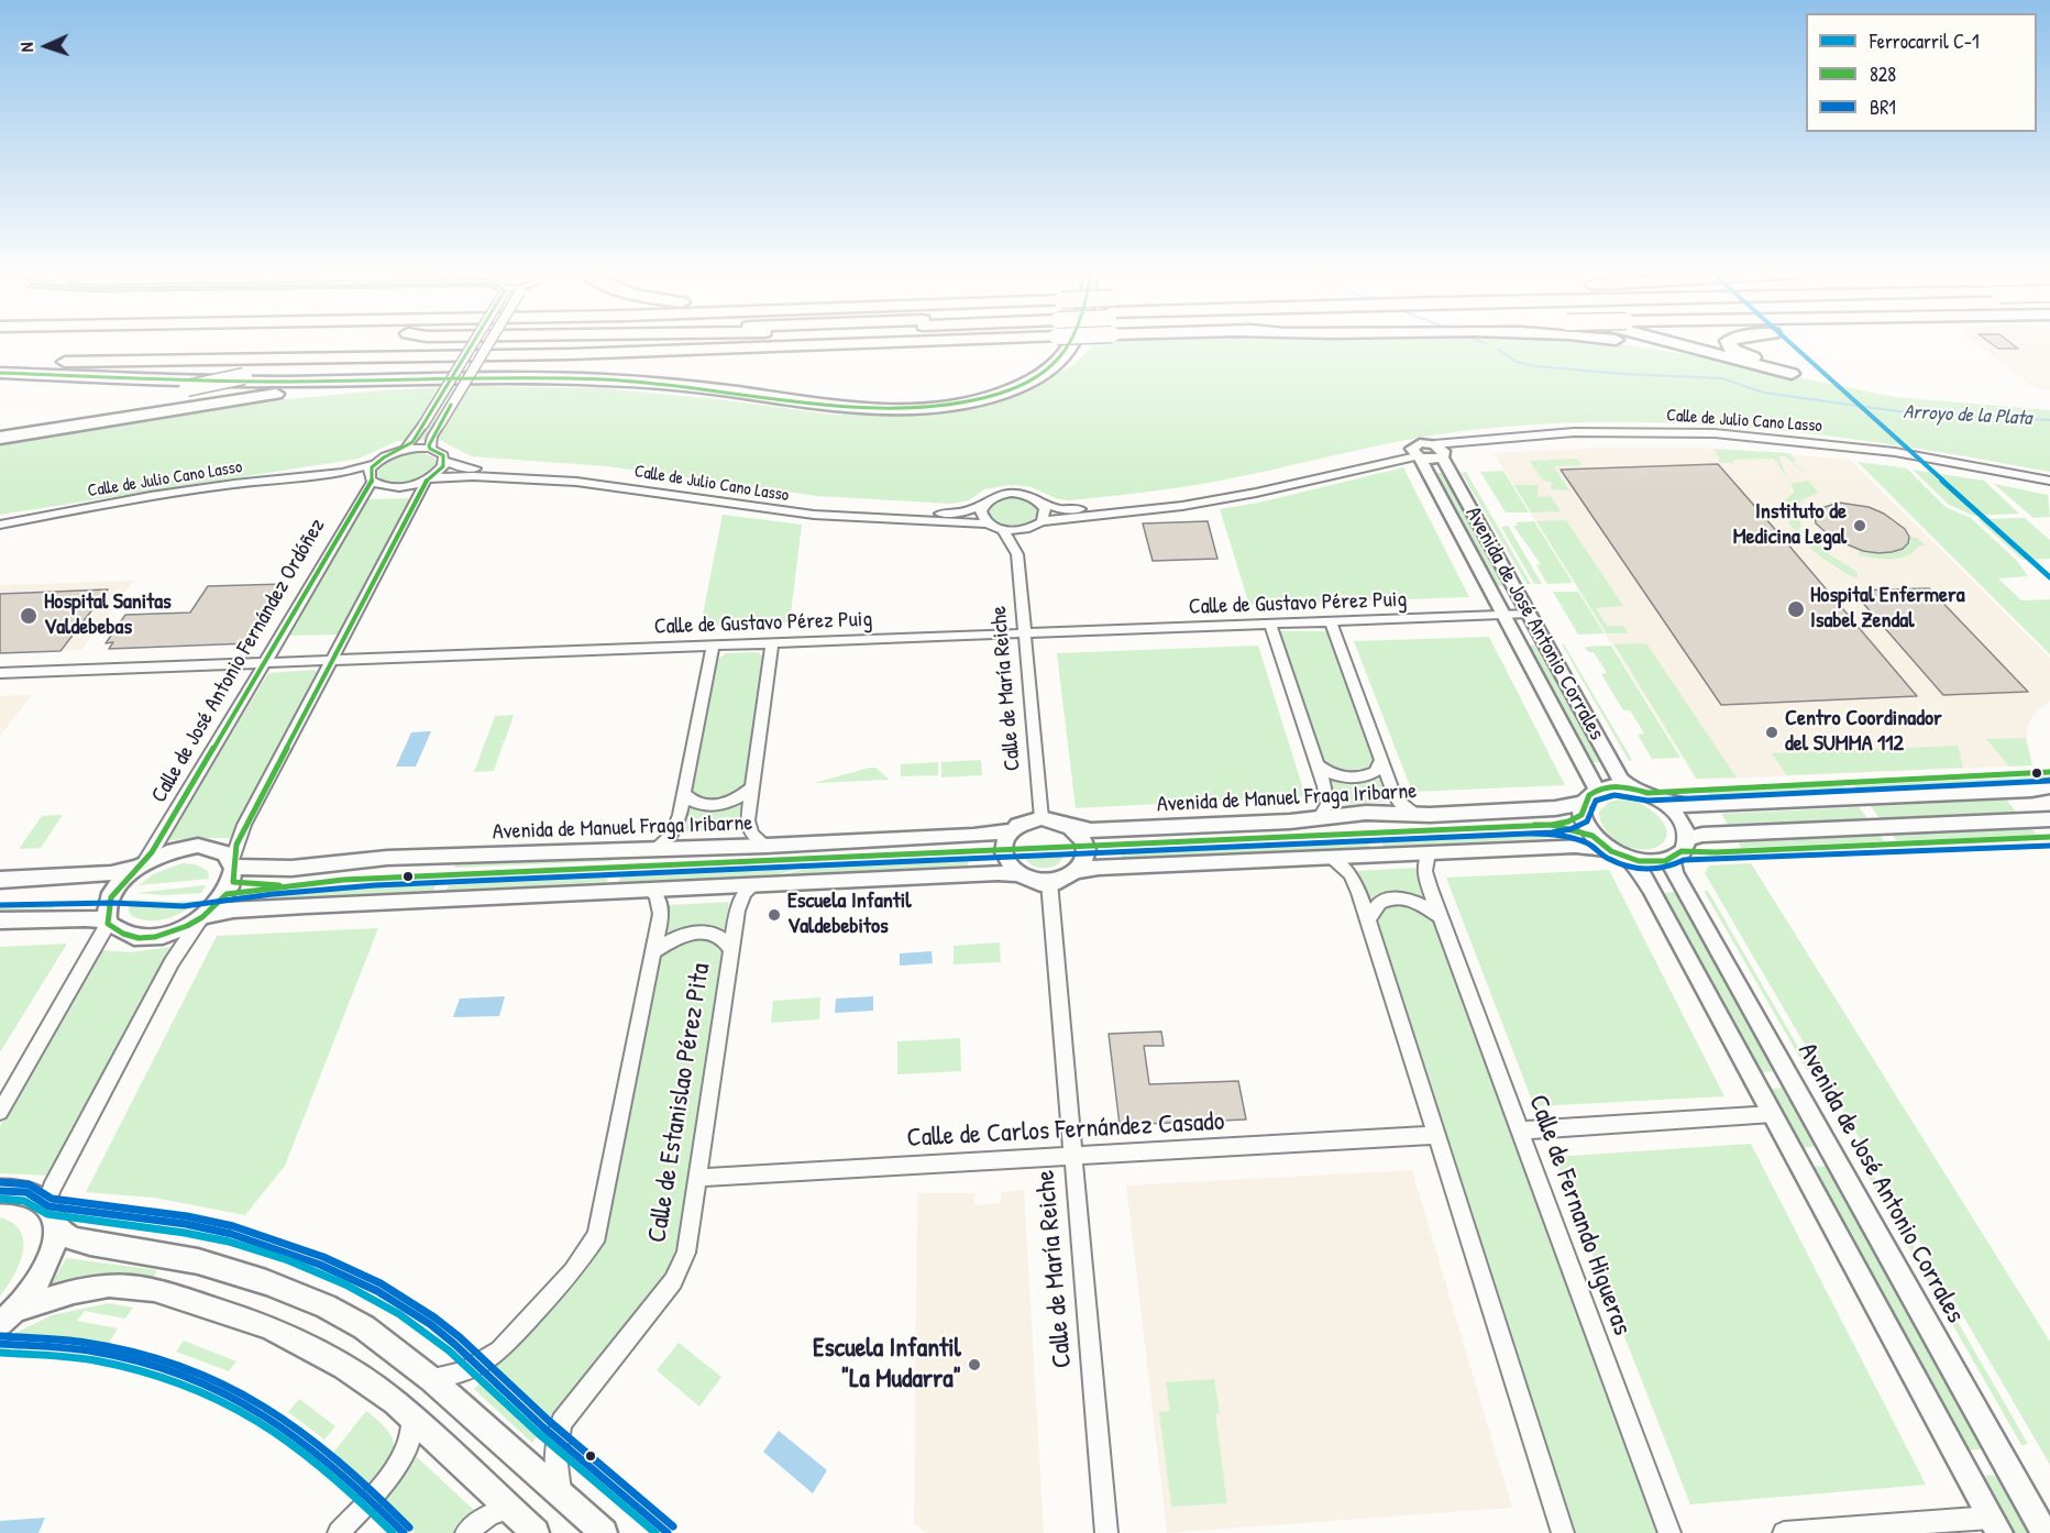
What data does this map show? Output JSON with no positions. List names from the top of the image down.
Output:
{
  "streets": {
    "street": [
      "Calle de Julio Cano Lasso",
      "Calle de Gustavo Pérez Puig",
      "Avenida de José Antonio Corrales",
      "Calle de José Antonio Fernández Ordóñez",
      "Calle de María Reiche",
      "Avenida de Manuel Fraga Iribarne",
      "Calle de Estanislao Pérez Pita",
      "Calle de Carlos Fernández Casado",
      "Calle de Fernando Higueras"
    ]
  },
  "crossings": [
    ["Calle de Julio Cano Lasso", "Avenida de José Antonio Corrales"],
    ["Calle de Julio Cano Lasso", "Calle de José Antonio Fernández Ordóñez"],
    ["Calle de Julio Cano Lasso", "Calle de María Reiche"],
    ["Calle de Gustavo Pérez Puig", "Avenida de José Antonio Corrales"],
    ["Calle de Gustavo Pérez Puig", "Calle de José Antonio Fernández Ordóñez"],
    ["Calle de Gustavo Pérez Puig", "Calle de María Reiche"],
    ["Avenida de José Antonio Corrales", "Avenida de Manuel Fraga Iribarne"],
    ["Calle de José Antonio Fernández Ordóñez", "Avenida de Manuel Fraga Iribarne"],
    ["Calle de María Reiche", "Avenida de Manuel Fraga Iribarne"],
    ["Calle de María Reiche", "Calle de Carlos Fernández Casado"],
    ["Calle de Estanislao Pérez Pita", "Calle de Carlos Fernández Casado"]
  ],
  "water": ["Arroyo de la Plata"],
  "places": [
    "Instituto de Medicina Legal",
    "Hospital Enfermera Isabel Zendal",
    "Hospital Sanitas Valdebebas",
    "Centro Coordinador del SUMMA 112",
    "Escuela Infantil Valdebebitos",
    "Escuela Infantil \"La Mudarra\""
  ],
  "lines": ["rail line C-1", "transit line 828", "transit line BR1"],
  "legend": ["Ferrocarril C-1", "828", "BR1"],
  "north": "left"
}
